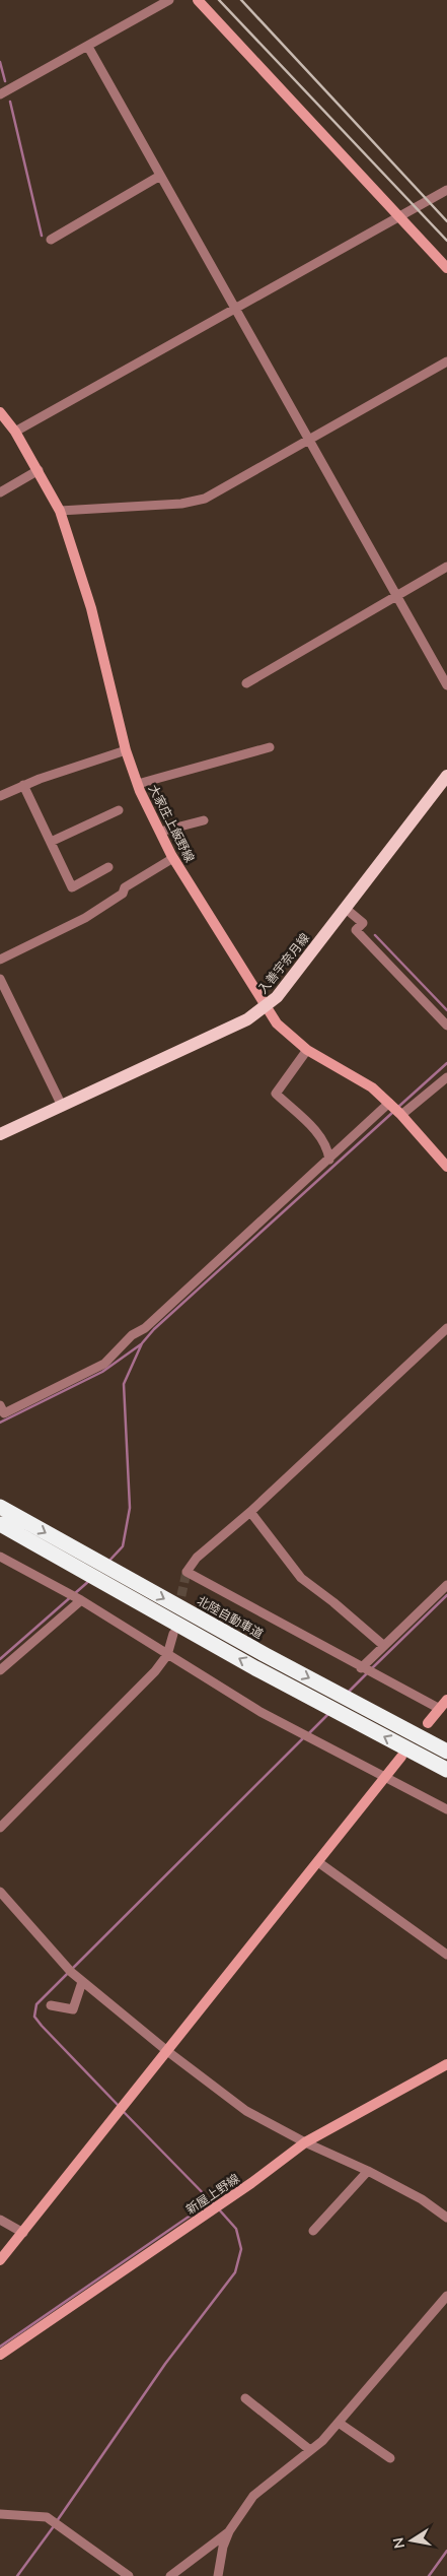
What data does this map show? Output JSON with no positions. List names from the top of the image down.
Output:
{
  "streets": {
    "highway": ["北陸自動車道"],
    "main road": ["大家庄上飯野線", "入善宇奈月線", "新屋上野線"]
  },
  "crossings": [
    ["大家庄上飯野線", "入善宇奈月線"]
  ],
  "north": "left"
}
